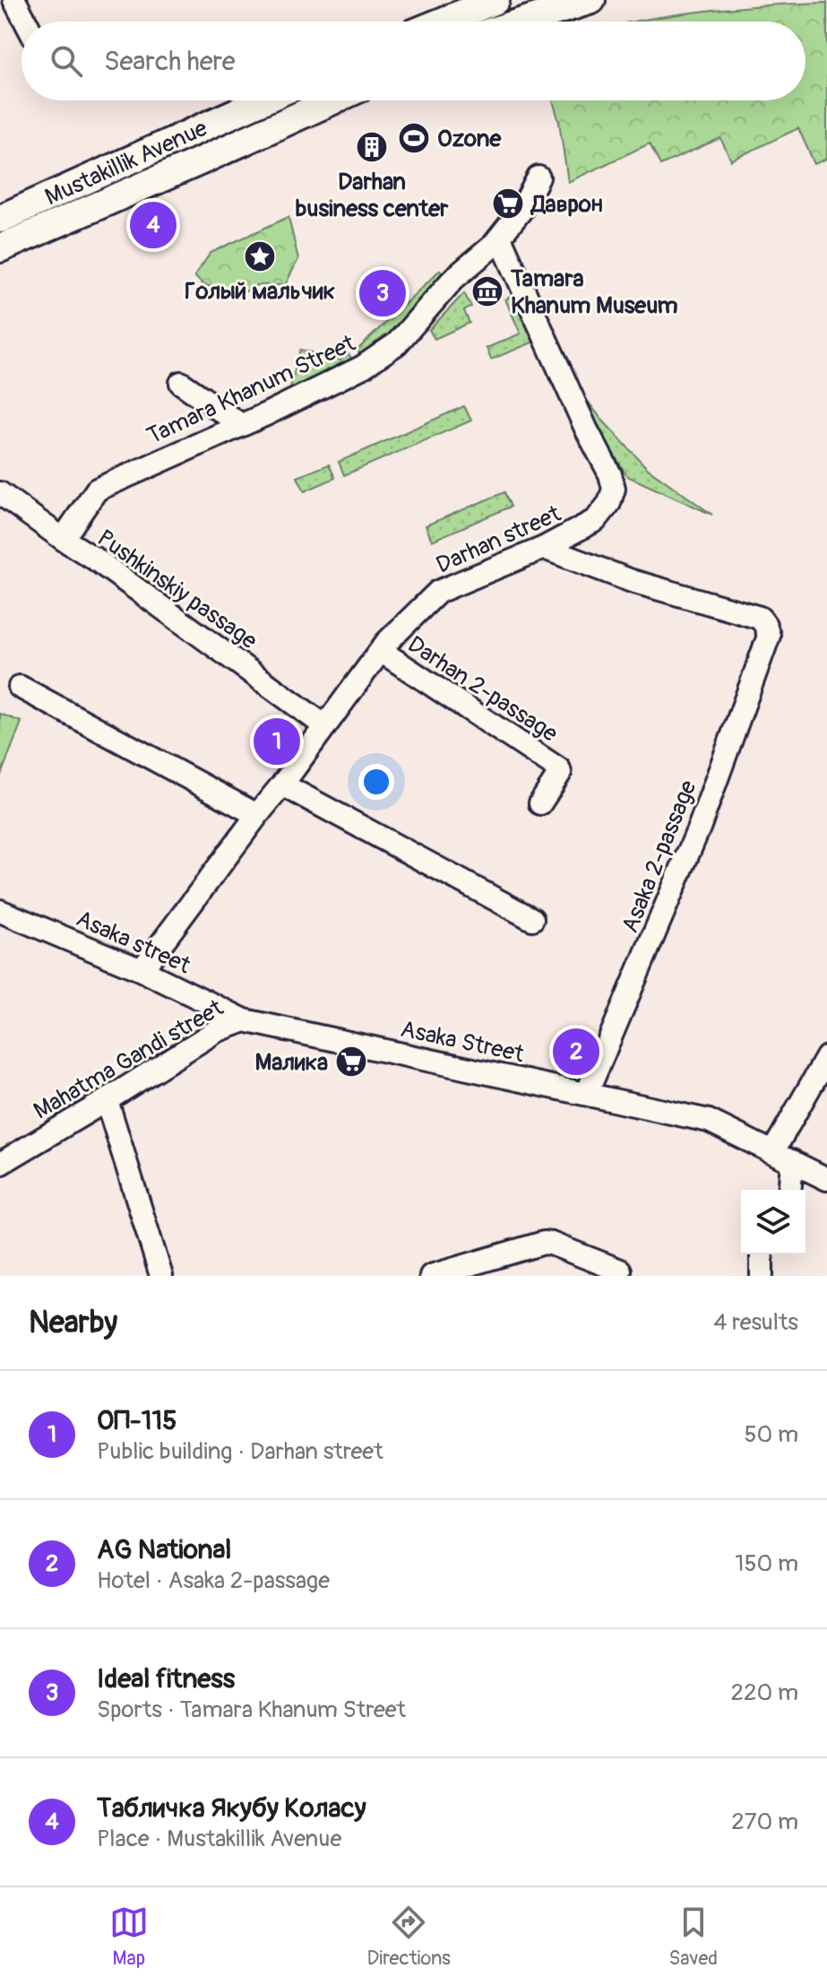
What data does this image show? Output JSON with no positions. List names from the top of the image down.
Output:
{
  "streets": {
    "main road": ["Mustakillik Avenue"],
    "street": [
      "Tamara Khanum Street",
      "Darhan street",
      "Pushkinskiy passage",
      "Darhan 2-passage",
      "Asaka 2-passage",
      "Asaka street",
      "Asaka Street",
      "Mahatma Gandi street"
    ]
  },
  "crossings": [
    ["Tamara Khanum Street", "Darhan street"],
    ["Tamara Khanum Street", "Pushkinskiy passage"],
    ["Darhan street", "Pushkinskiy passage"],
    ["Darhan street", "Darhan 2-passage"],
    ["Darhan street", "Asaka 2-passage"],
    ["Darhan street", "Asaka street"],
    ["Asaka 2-passage", "Asaka Street"],
    ["Asaka street", "Asaka Street"],
    ["Asaka street", "Mahatma Gandi street"],
    ["Asaka Street", "Mahatma Gandi street"]
  ],
  "places": {
    "sports": ["Ozone"],
    "building": ["Darhan business center"],
    "supermarket": ["Даврон", "Малика"],
    "place": ["Голый мальчик"],
    "museum": ["Tamara Khanum Museum"]
  },
  "page": {
    "search": "Search here",
    "pins": [
      "4",
      "3",
      "1",
      "2"
    ],
    "heading": ["Nearby", "4 results"],
    "list": [
      {
        "mark": "1",
        "name": "ОП-115",
        "note": "Public building · Darhan street",
        "value": "50 m"
      },
      {
        "mark": "2",
        "name": "AG National",
        "note": "Hotel · Asaka 2-passage",
        "value": "150 m"
      },
      {
        "mark": "3",
        "name": "Ideal fitness",
        "note": "Sports · Tamara Khanum Street",
        "value": "220 m"
      },
      {
        "mark": "4",
        "name": "Табличка Якубу Коласу",
        "note": "Place · Mustakillik Avenue",
        "value": "270 m"
      }
    ],
    "nav": ["Map", "Directions", "Saved"]
  }
}
